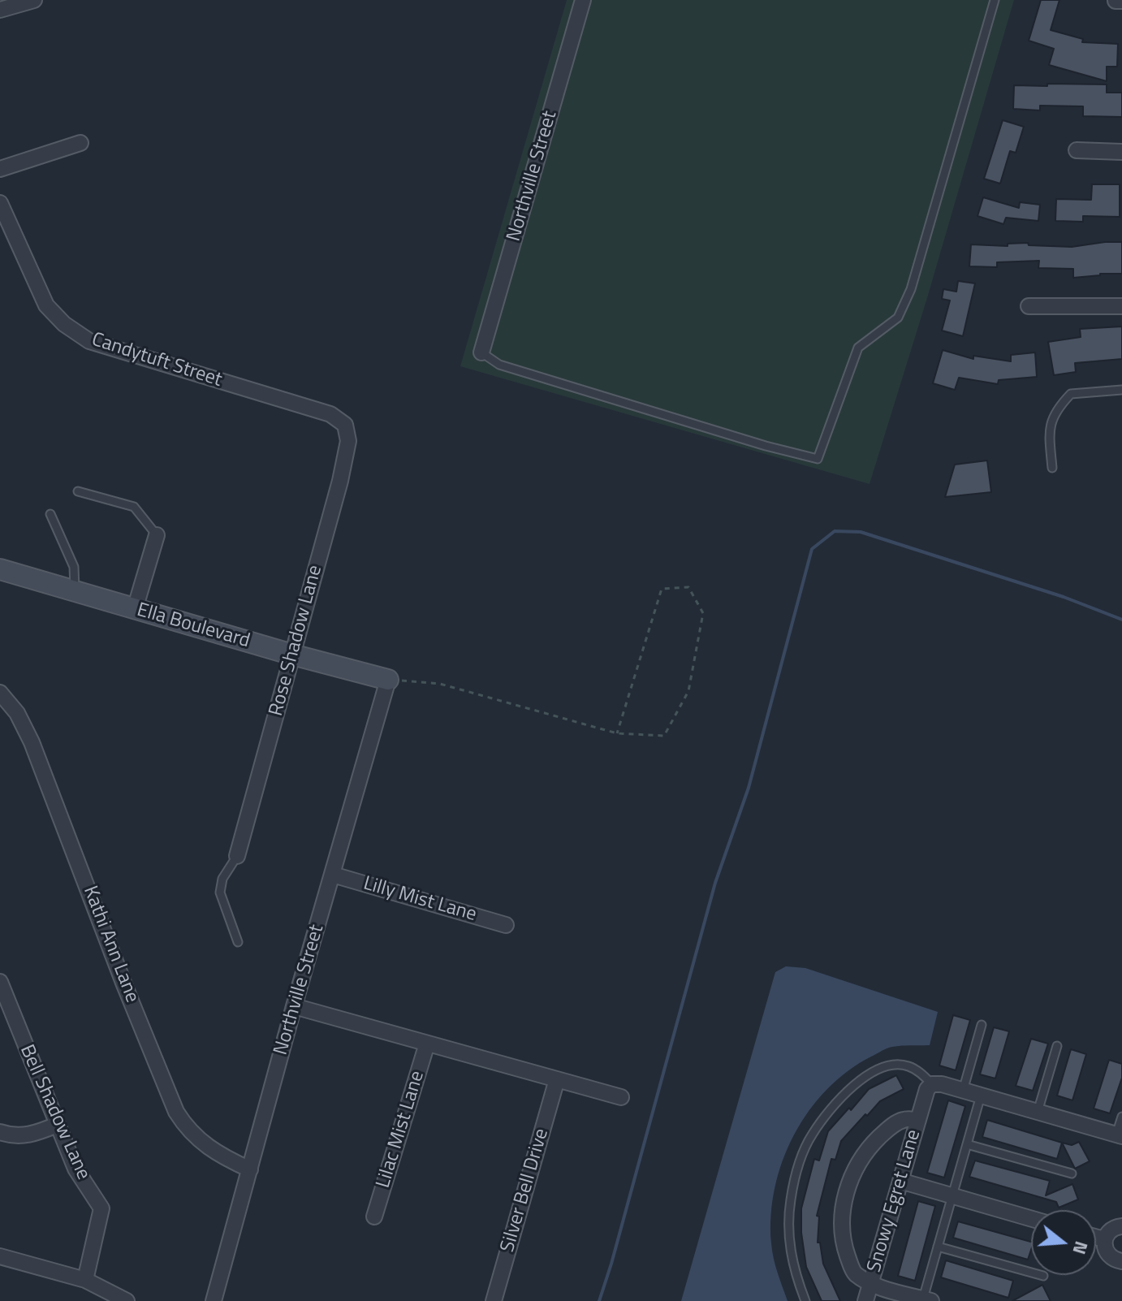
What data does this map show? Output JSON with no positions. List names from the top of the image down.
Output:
{
  "streets": {
    "street": [
      "Northville Street",
      "Candytuft Street",
      "Ella Boulevard",
      "Rose Shadow Lane",
      "Lilly Mist Lane",
      "Kathi Ann Lane",
      "Bell Shadow Lane",
      "Lilac Mist Lane",
      "Silver Bell Drive",
      "Snowy Egret Lane"
    ]
  },
  "crossings": [
    ["Northville Street", "Ella Boulevard"],
    ["Northville Street", "Lilly Mist Lane"],
    ["Northville Street", "Kathi Ann Lane"],
    ["Candytuft Street", "Rose Shadow Lane"],
    ["Ella Boulevard", "Rose Shadow Lane"]
  ],
  "north": "right"
}
